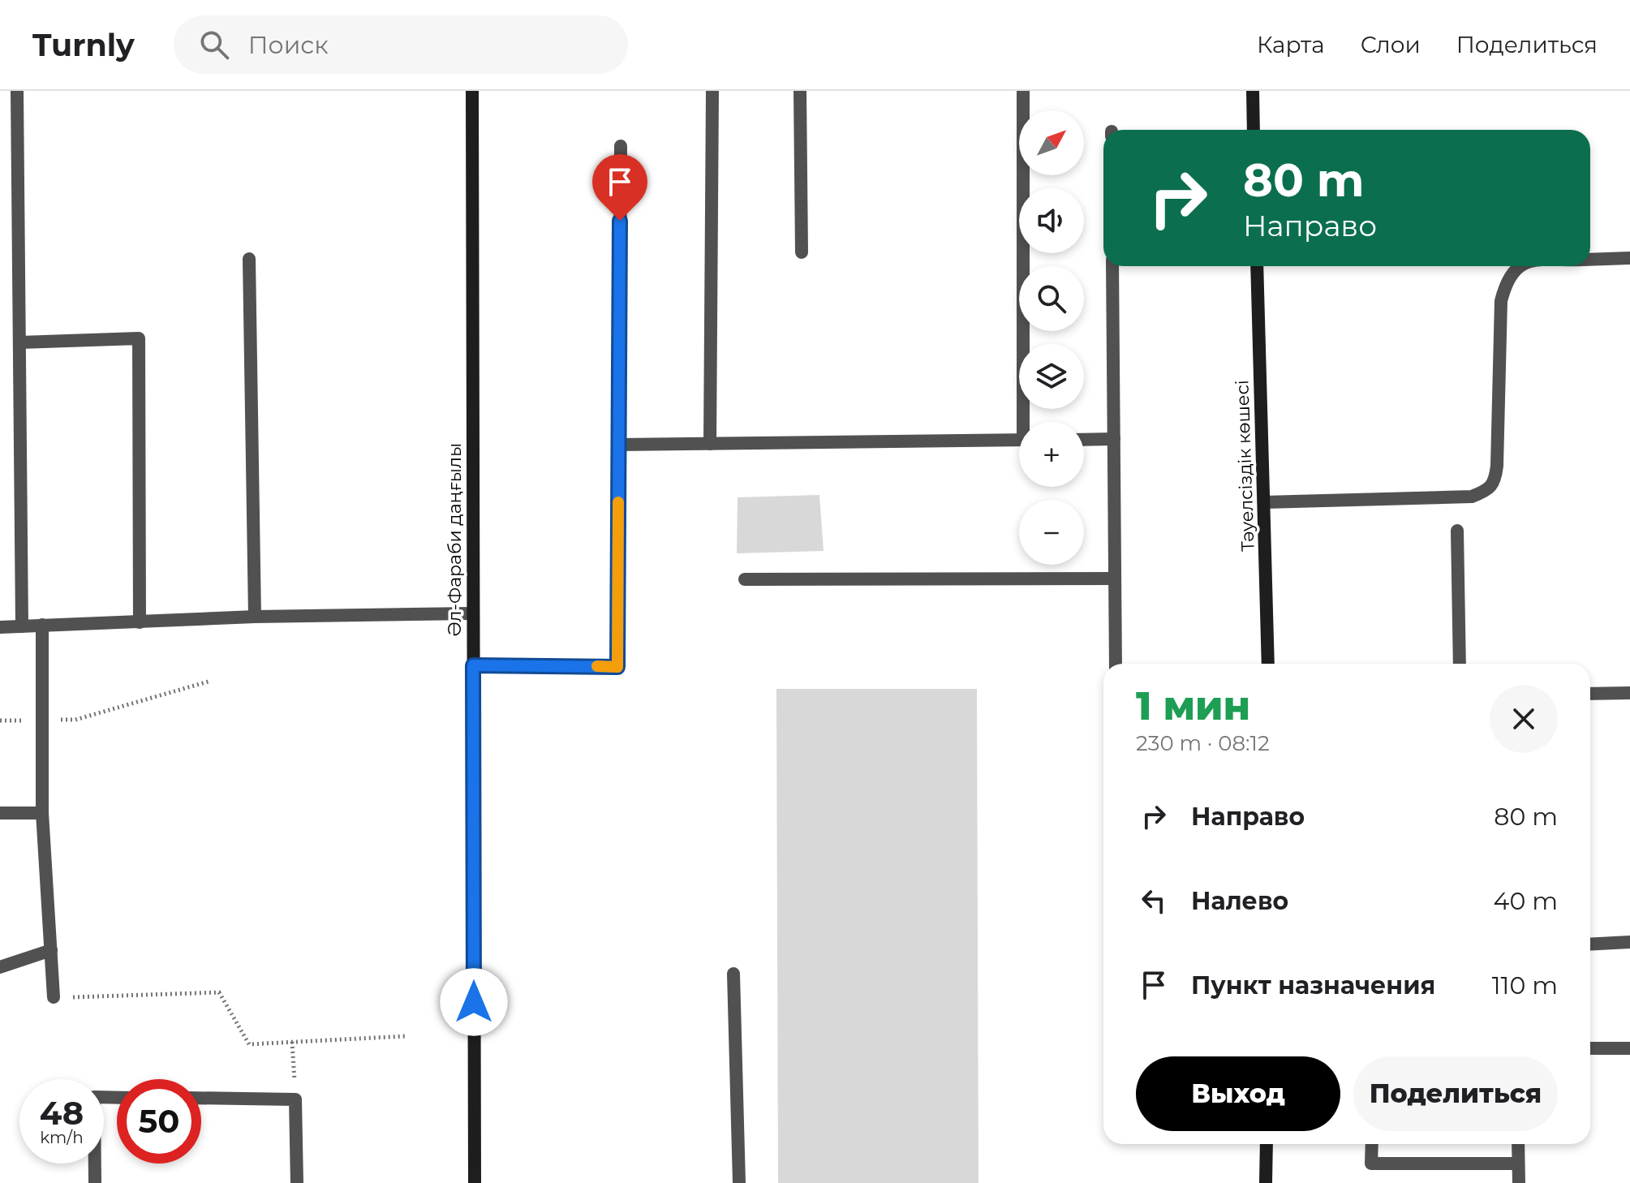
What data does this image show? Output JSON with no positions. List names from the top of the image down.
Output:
{
  "streets": {
    "main road": ["Тәуелсіздік көшесі", "Әл-Фараби даңғылы"]
  },
  "north": "top right",
  "page": {
    "header": "Turnly",
    "search": "Поиск",
    "nav": ["Карта", "Слои", "Поделиться"],
    "map_buttons": ["+", "−"],
    "turn": ["80 m", "Направо"],
    "heading": ["1 мин", "230 m · 08:12"],
    "list": [
      {
        "name": "Направо",
        "value": "80 m"
      },
      {
        "name": "Налево",
        "value": "40 m"
      },
      {
        "name": "Пункт назначения",
        "value": "110 m"
      }
    ],
    "buttons": ["Выход", "Поделиться"],
    "speed": "48 km/h",
    "limit": "50"
  }
}
